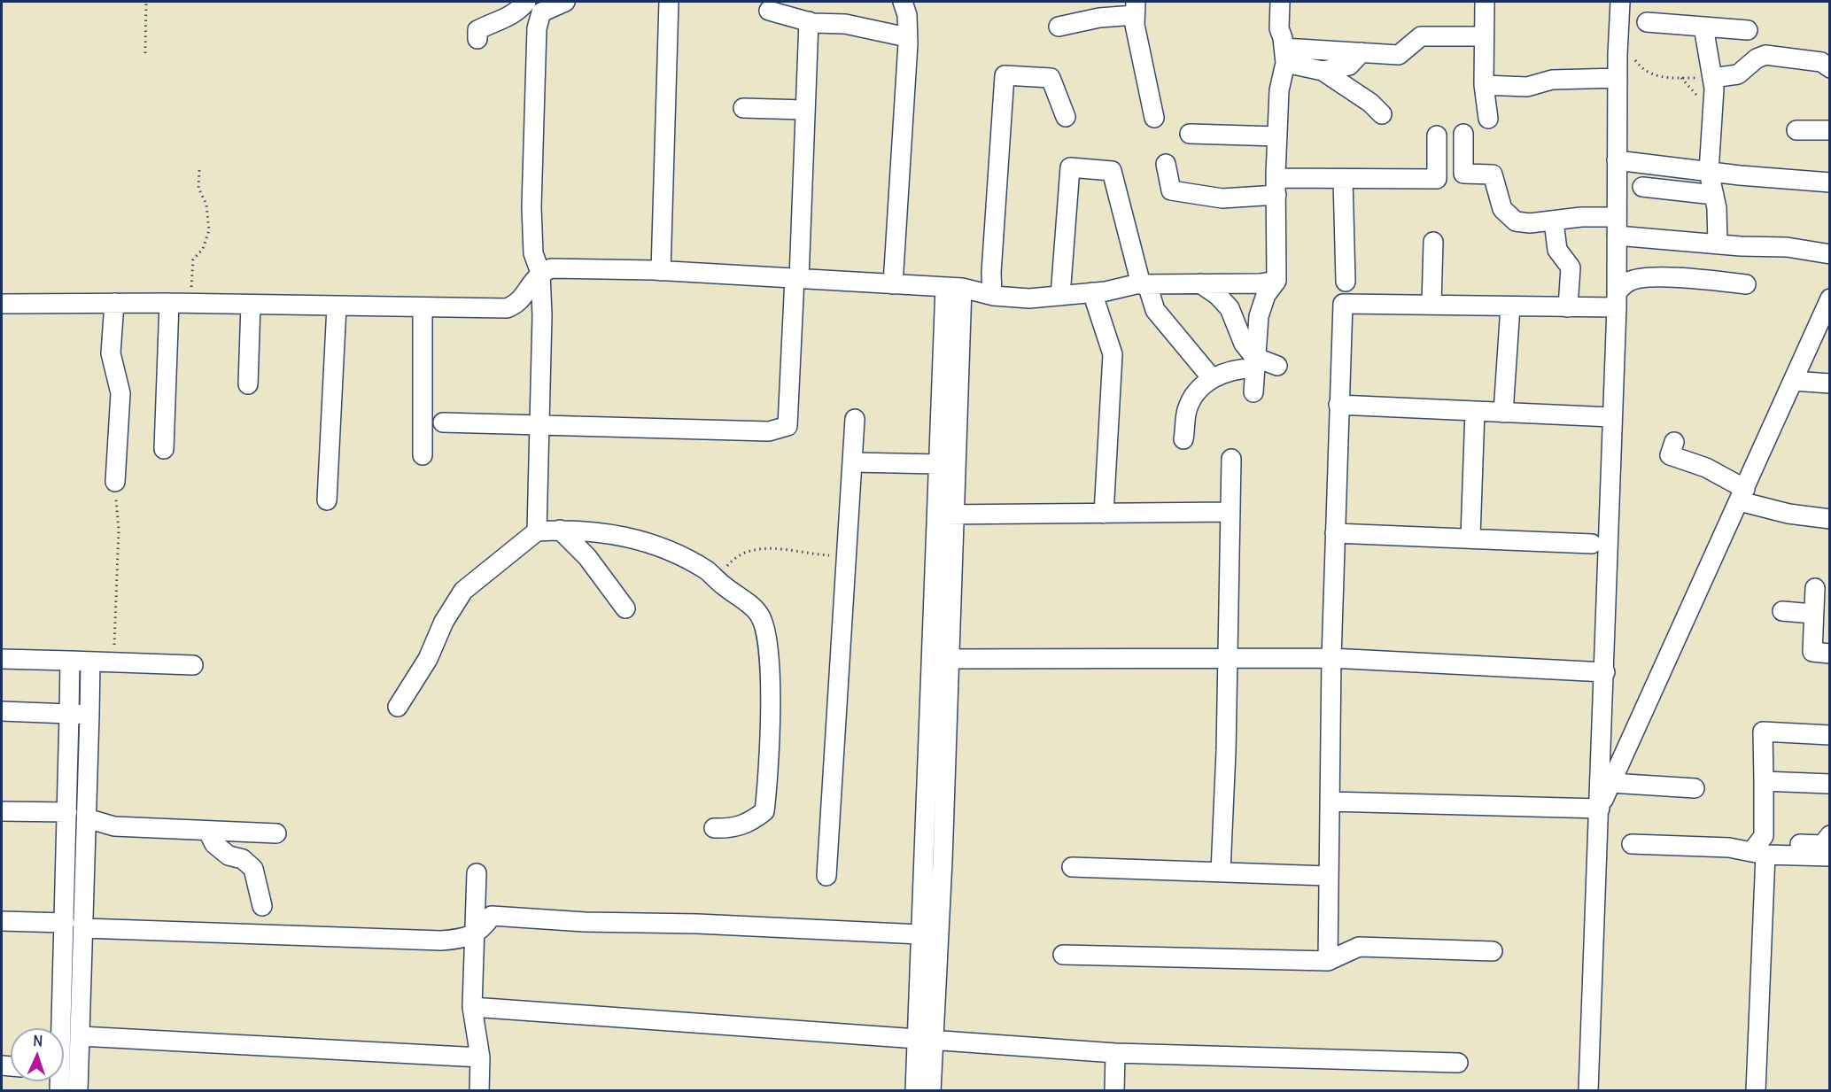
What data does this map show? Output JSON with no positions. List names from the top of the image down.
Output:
{
  "north": "top"
}
